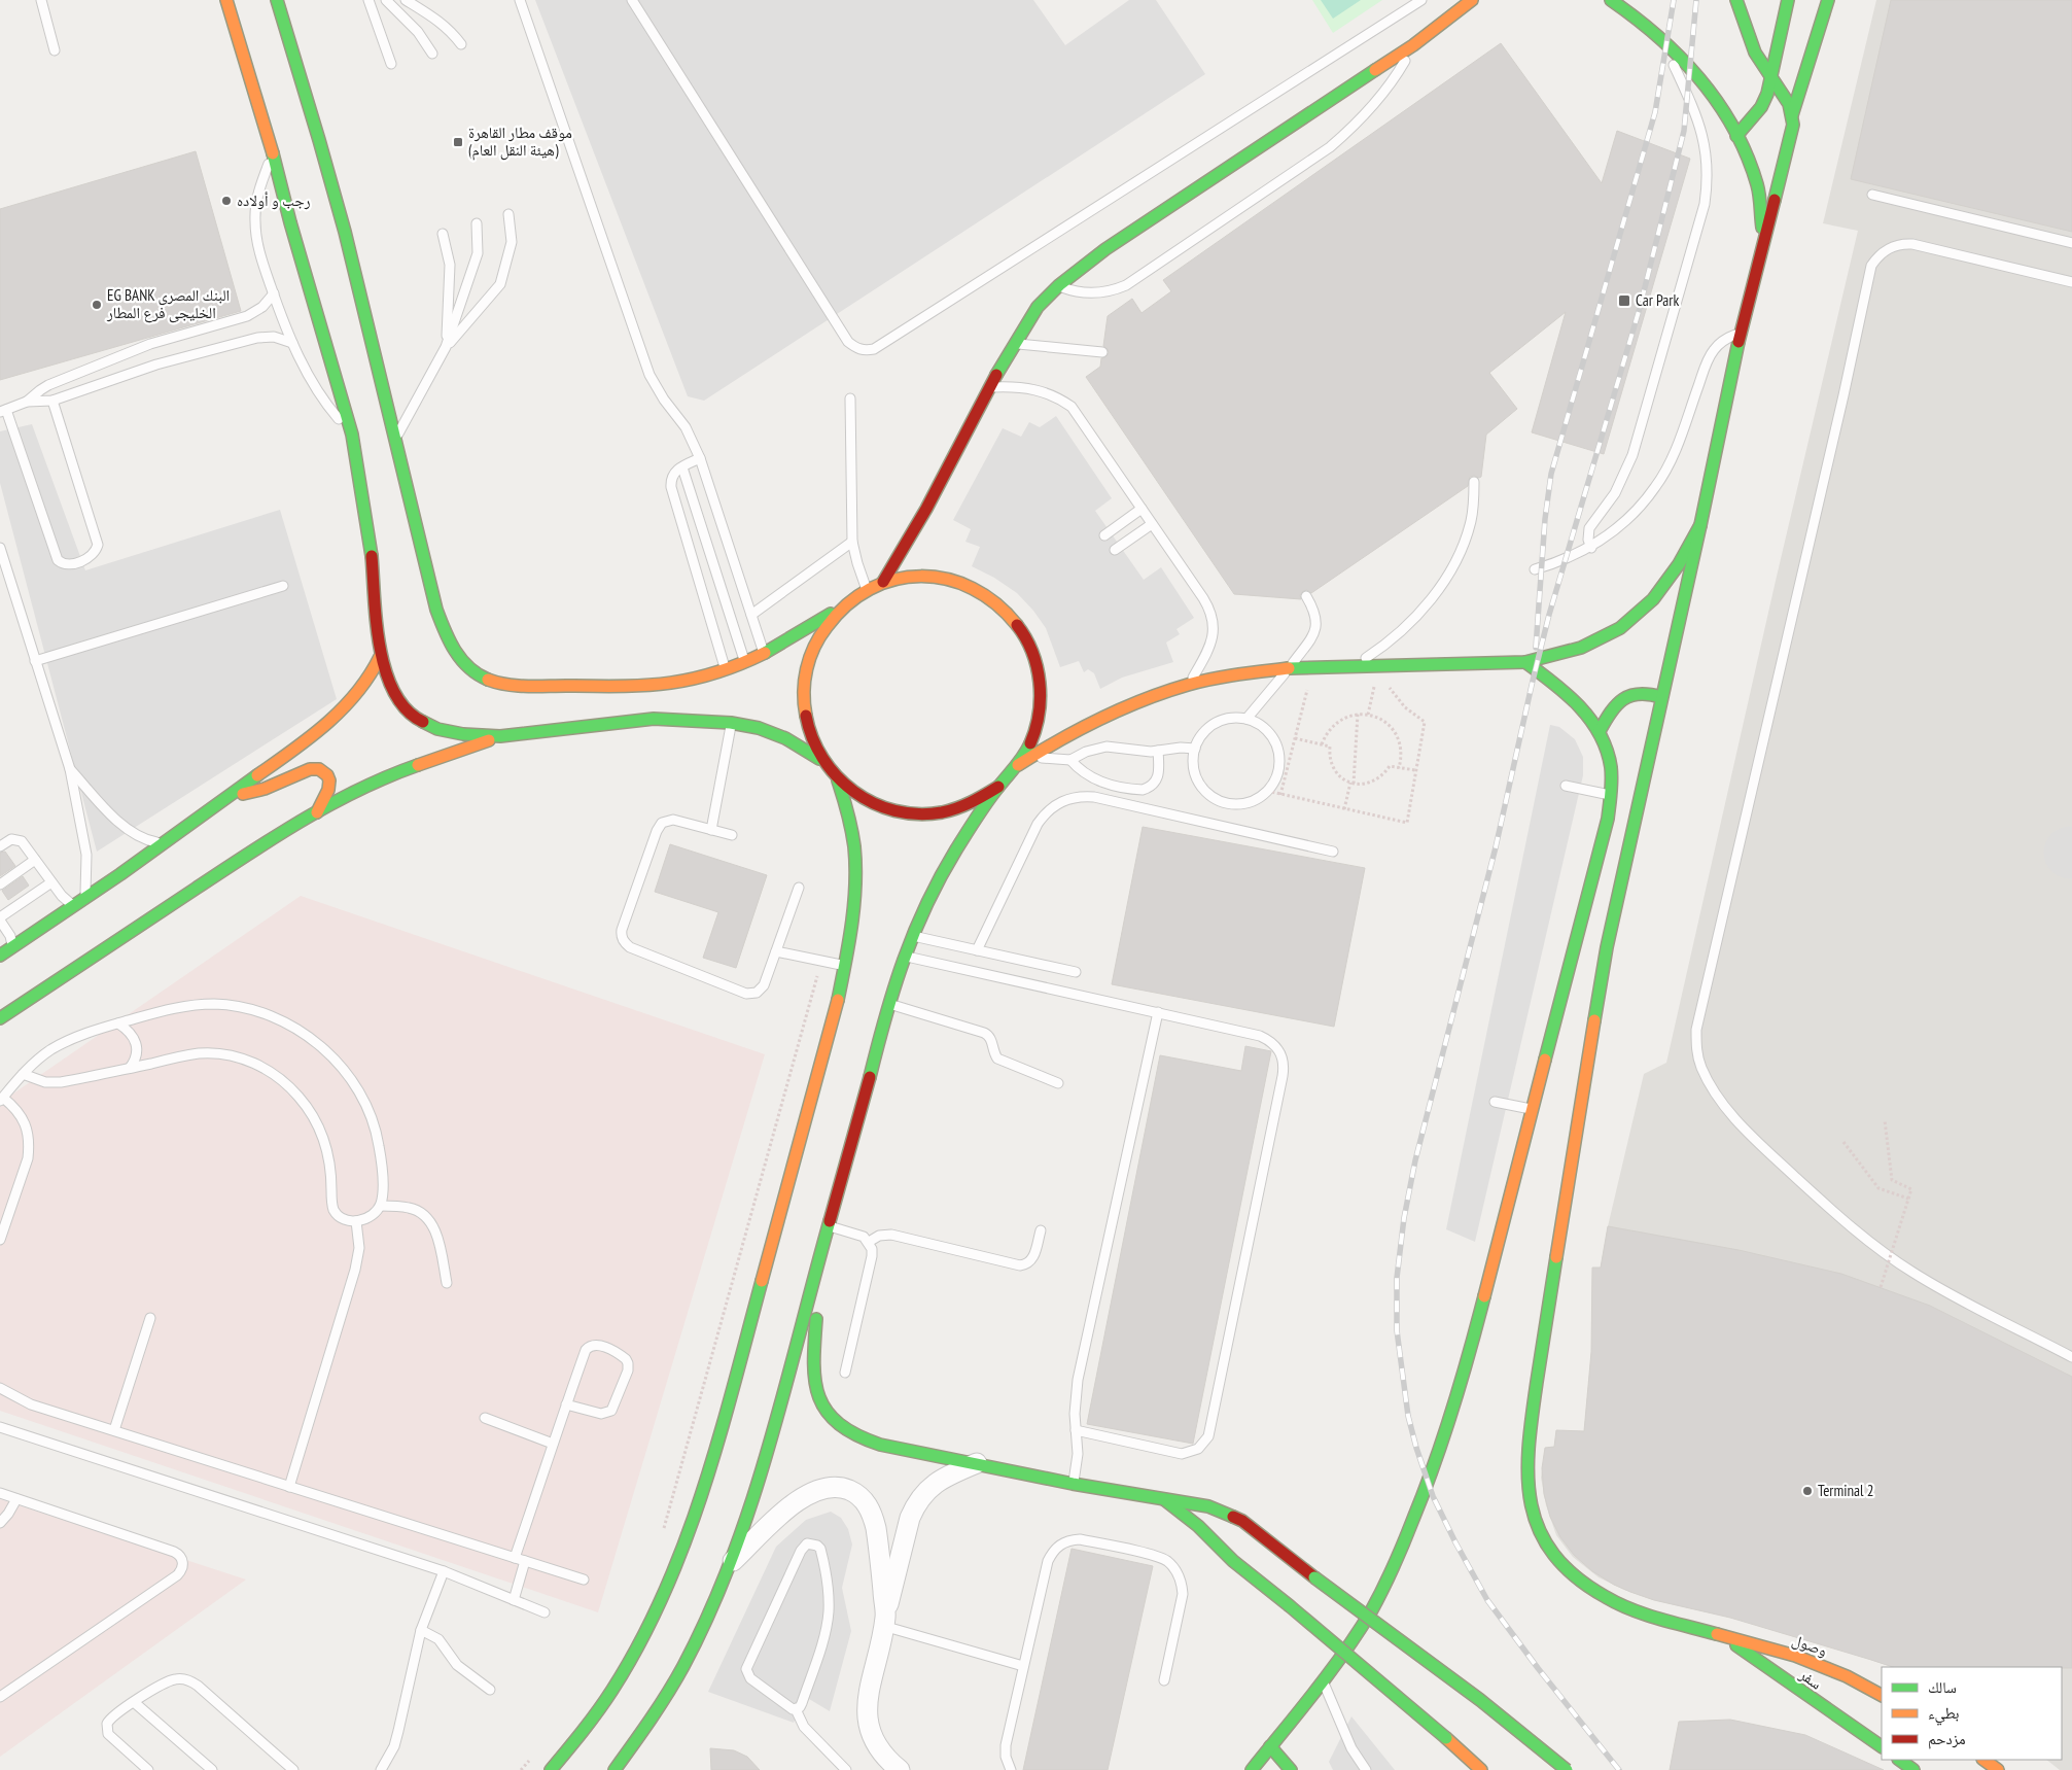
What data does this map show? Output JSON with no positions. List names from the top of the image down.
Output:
{
  "streets": {
    "main road": ["وصول", "سفر"]
  },
  "crossings": [
    ["وصول", "سفر"]
  ],
  "places": {
    "transit": ["موقف مطار القاهرة (هيئة النقل العام)", "Car Park"],
    "other": ["رجب و أولاده", "EG BANK البنك المصرى الخليجى فرع المطار", "Terminal 2"]
  },
  "legend": ["سالك", "بطيء", "مزدحم"]
}
